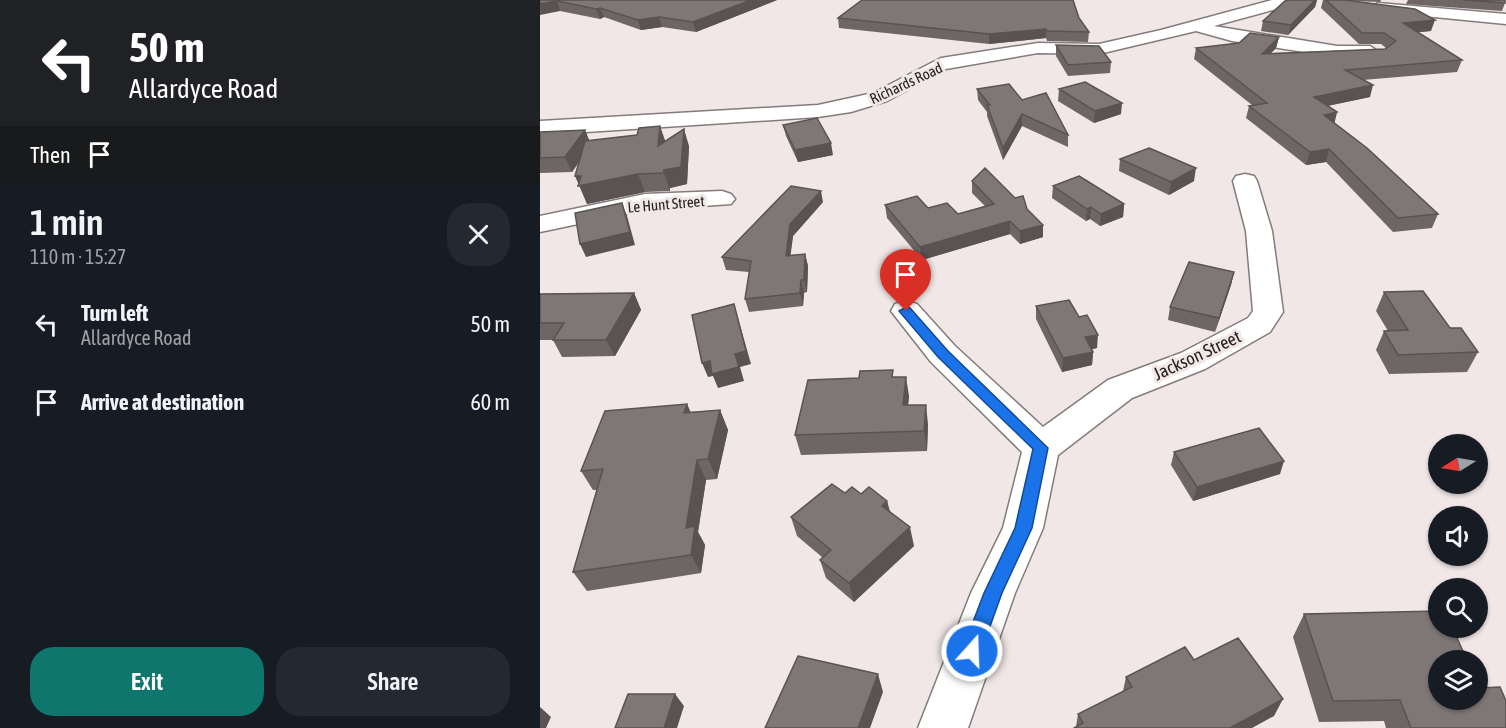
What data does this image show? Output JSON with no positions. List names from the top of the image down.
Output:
{
  "streets": {
    "street": ["Richards Road", "Le Hunt Street", "Jackson Street"]
  },
  "north": "left",
  "page": {
    "turn": ["50 m", "Allardyce Road"],
    "then": "Then",
    "heading": ["1 min", "110 m · 15:27"],
    "list": [
      {
        "name": "Turn left",
        "note": "Allardyce Road",
        "value": "50 m"
      },
      {
        "name": "Arrive at destination",
        "value": "60 m"
      }
    ],
    "buttons": ["Exit", "Share"]
  }
}
